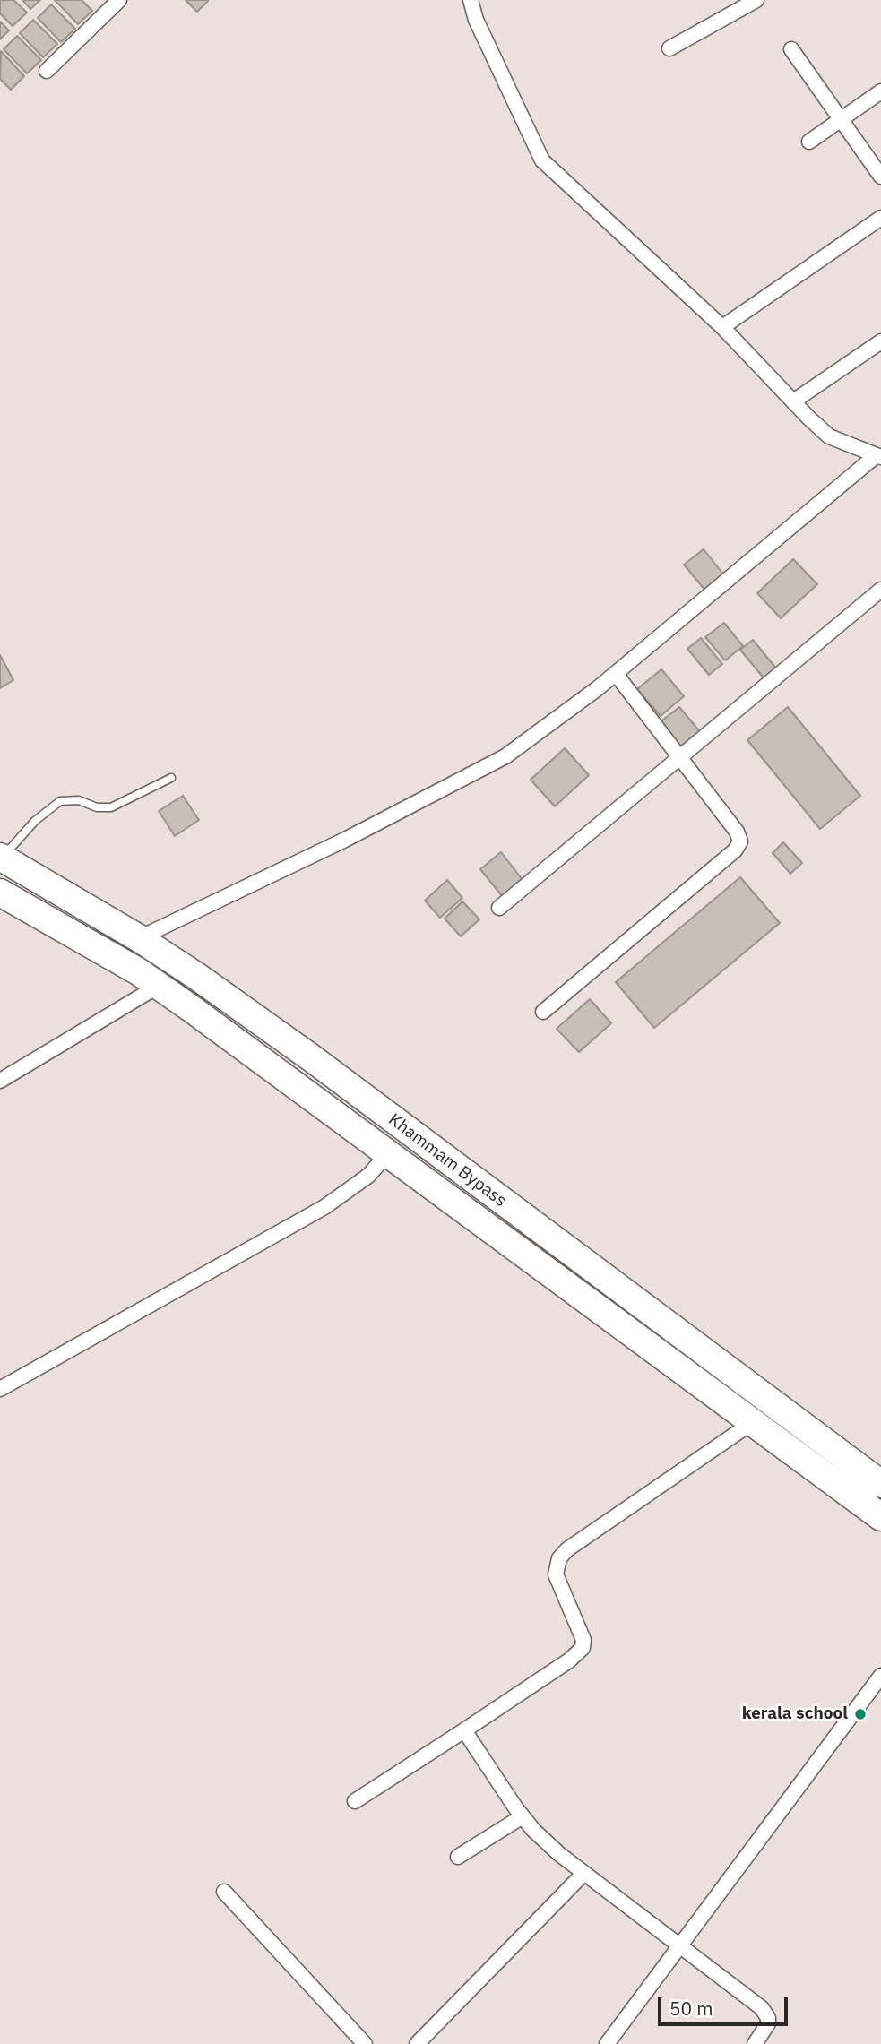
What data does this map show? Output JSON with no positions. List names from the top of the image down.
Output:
{
  "streets": {
    "highway": ["Khammam Bypass"]
  },
  "places": ["kerala school"],
  "scale_bar": "50 m"
}
